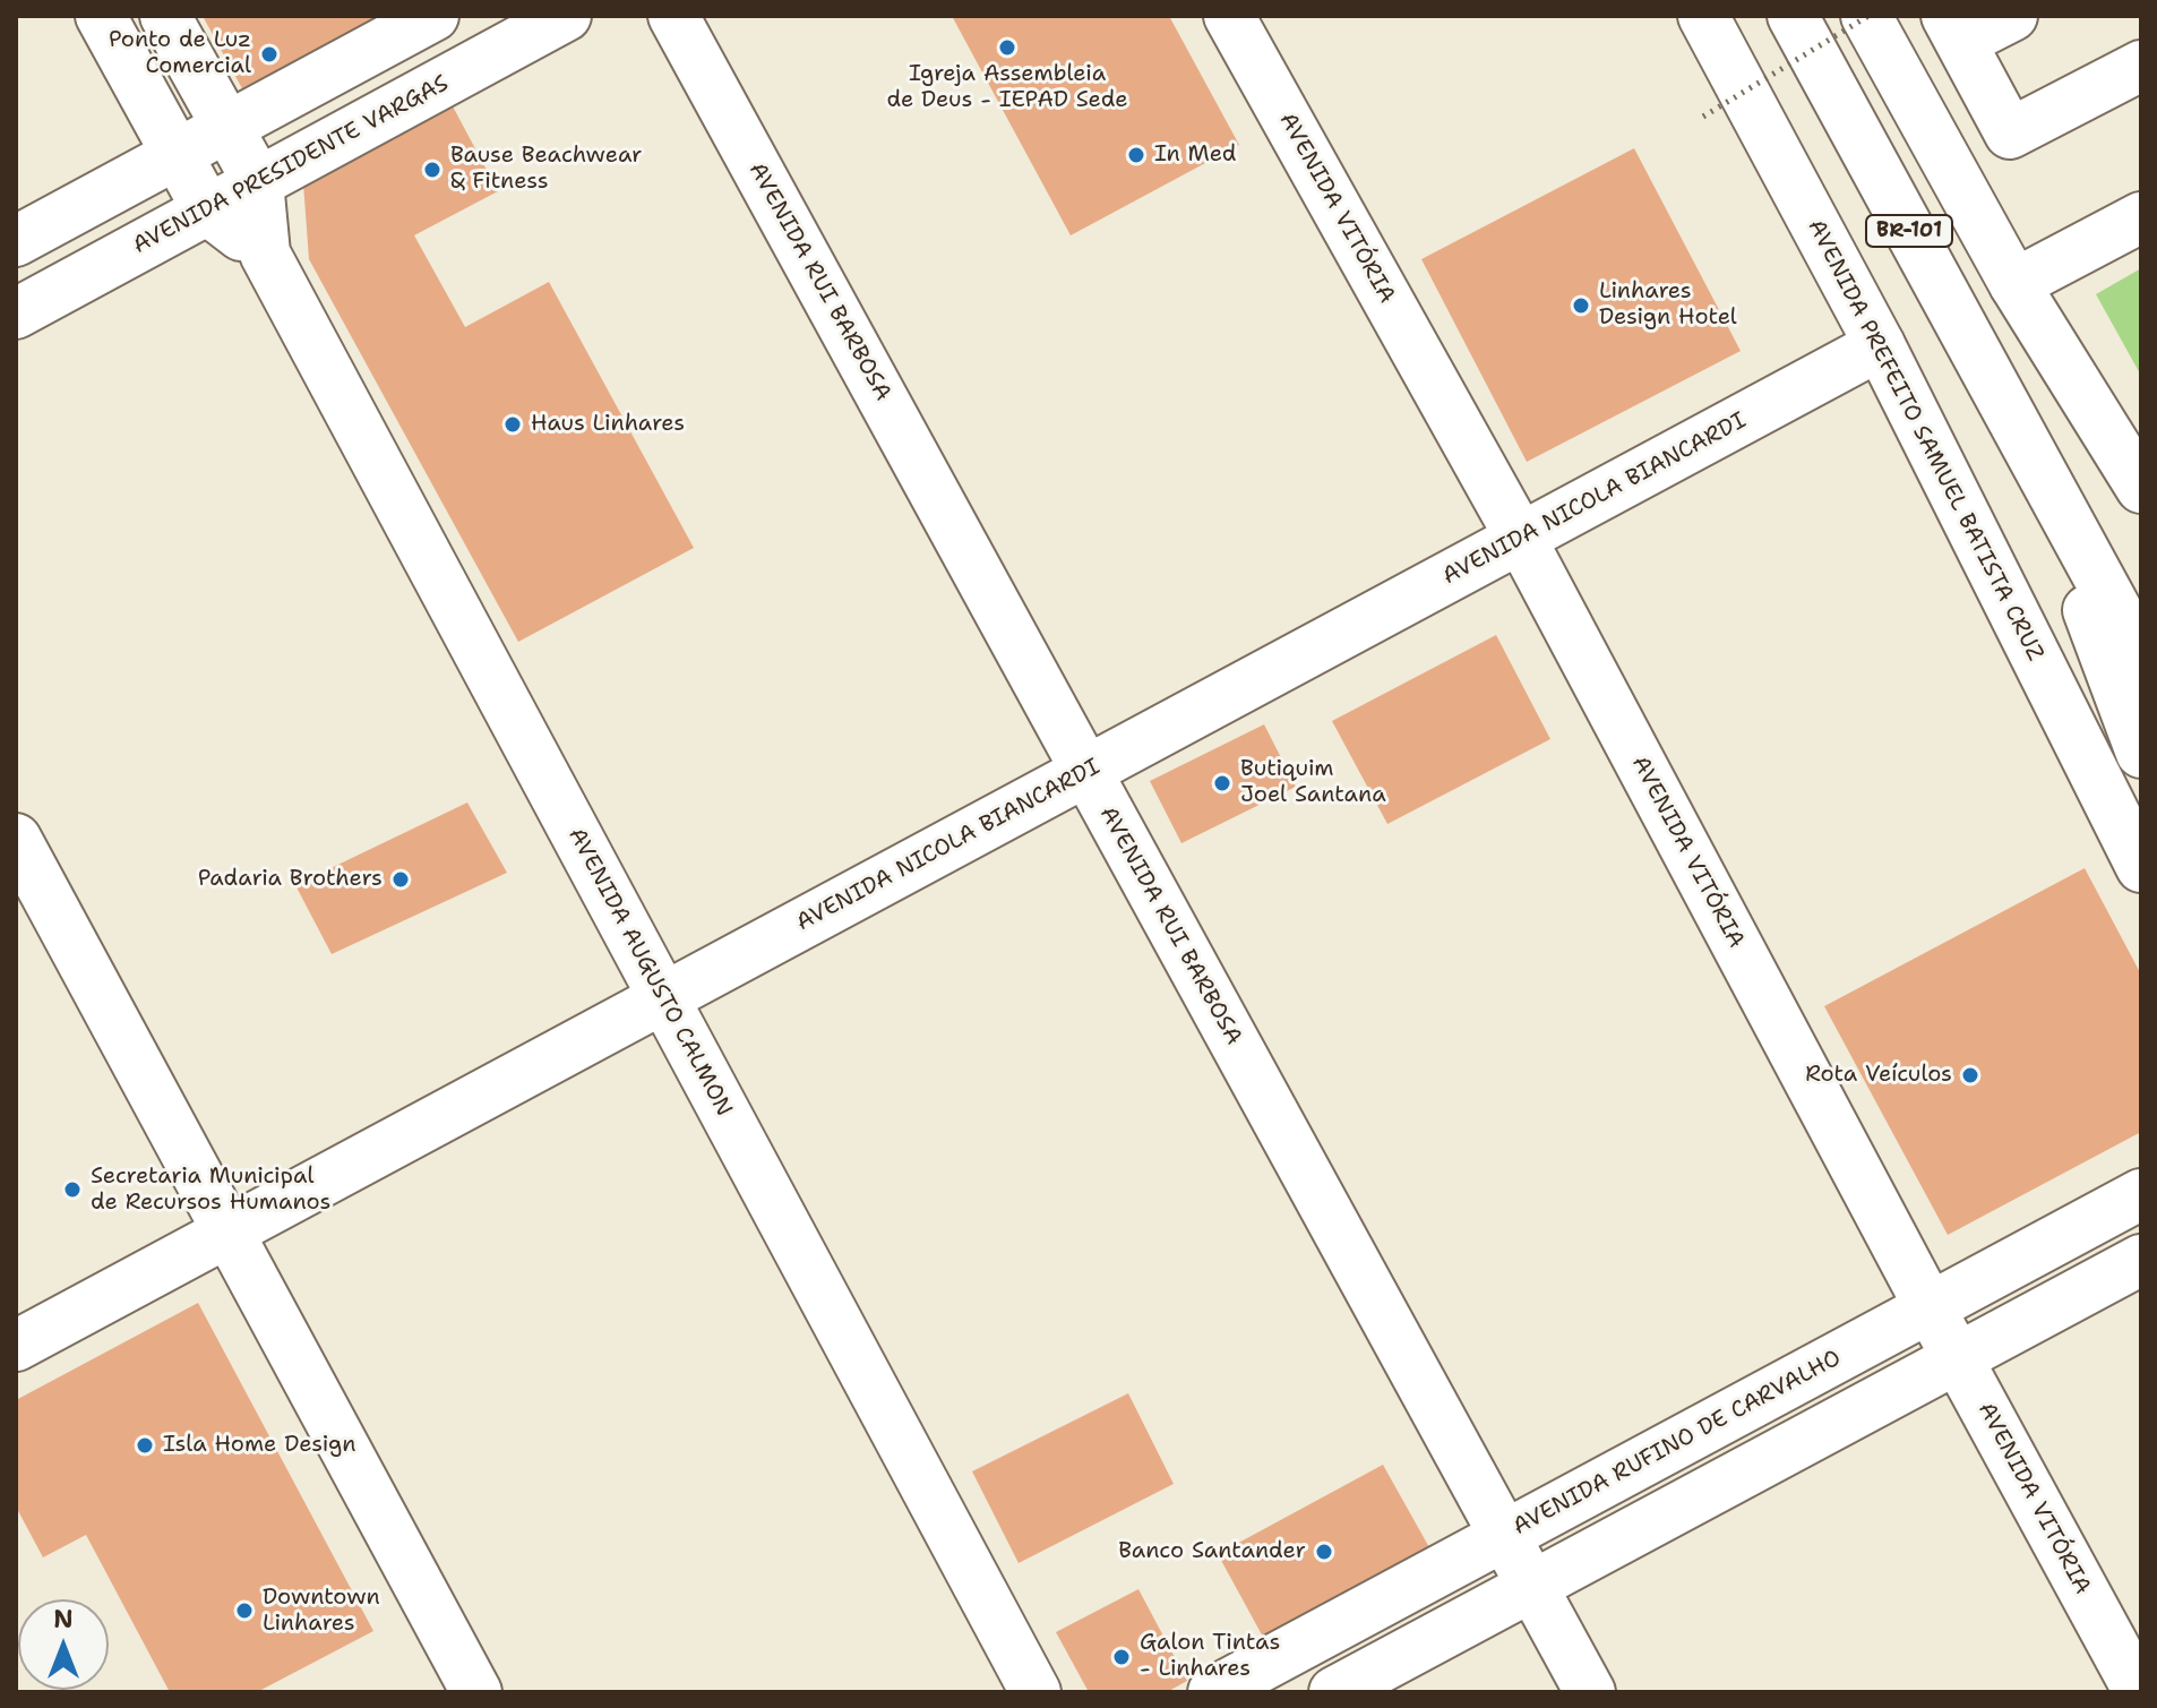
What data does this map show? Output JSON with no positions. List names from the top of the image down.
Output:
{
  "streets": {
    "main road": [
      "AVENIDA PRESIDENTE VARGAS",
      "AVENIDA VITÓRIA",
      "BR-101",
      "AVENIDA RUI BARBOSA",
      "AVENIDA PREFEITO SAMUEL BATISTA CRUZ",
      "AVENIDA NICOLA BIANCARDI",
      "AVENIDA AUGUSTO CALMON",
      "AVENIDA RUFINO DE CARVALHO"
    ]
  },
  "crossings": [
    ["AVENIDA PRESIDENTE VARGAS", "AVENIDA AUGUSTO CALMON"],
    ["AVENIDA VITÓRIA", "AVENIDA NICOLA BIANCARDI"],
    ["AVENIDA VITÓRIA", "AVENIDA RUFINO DE CARVALHO"],
    ["AVENIDA RUI BARBOSA", "AVENIDA NICOLA BIANCARDI"],
    ["AVENIDA RUI BARBOSA", "AVENIDA RUFINO DE CARVALHO"],
    ["AVENIDA PREFEITO SAMUEL BATISTA CRUZ", "AVENIDA NICOLA BIANCARDI"],
    ["AVENIDA NICOLA BIANCARDI", "AVENIDA AUGUSTO CALMON"]
  ],
  "places": [
    "Igreja Assembleia de Deus - IEPAD Sede",
    "Ponto de Luz Comercial",
    "In Med",
    "Bause Beachwear & Fitness",
    "Linhares Design Hotel",
    "Haus Linhares",
    "Butiquim Joel Santana",
    "Padaria Brothers",
    "Rota Veículos",
    "Secretaria Municipal de Recursos Humanos",
    "Isla Home Design",
    "Banco Santander",
    "Downtown Linhares",
    "Galon Tintas - Linhares"
  ],
  "north": "top"
}
